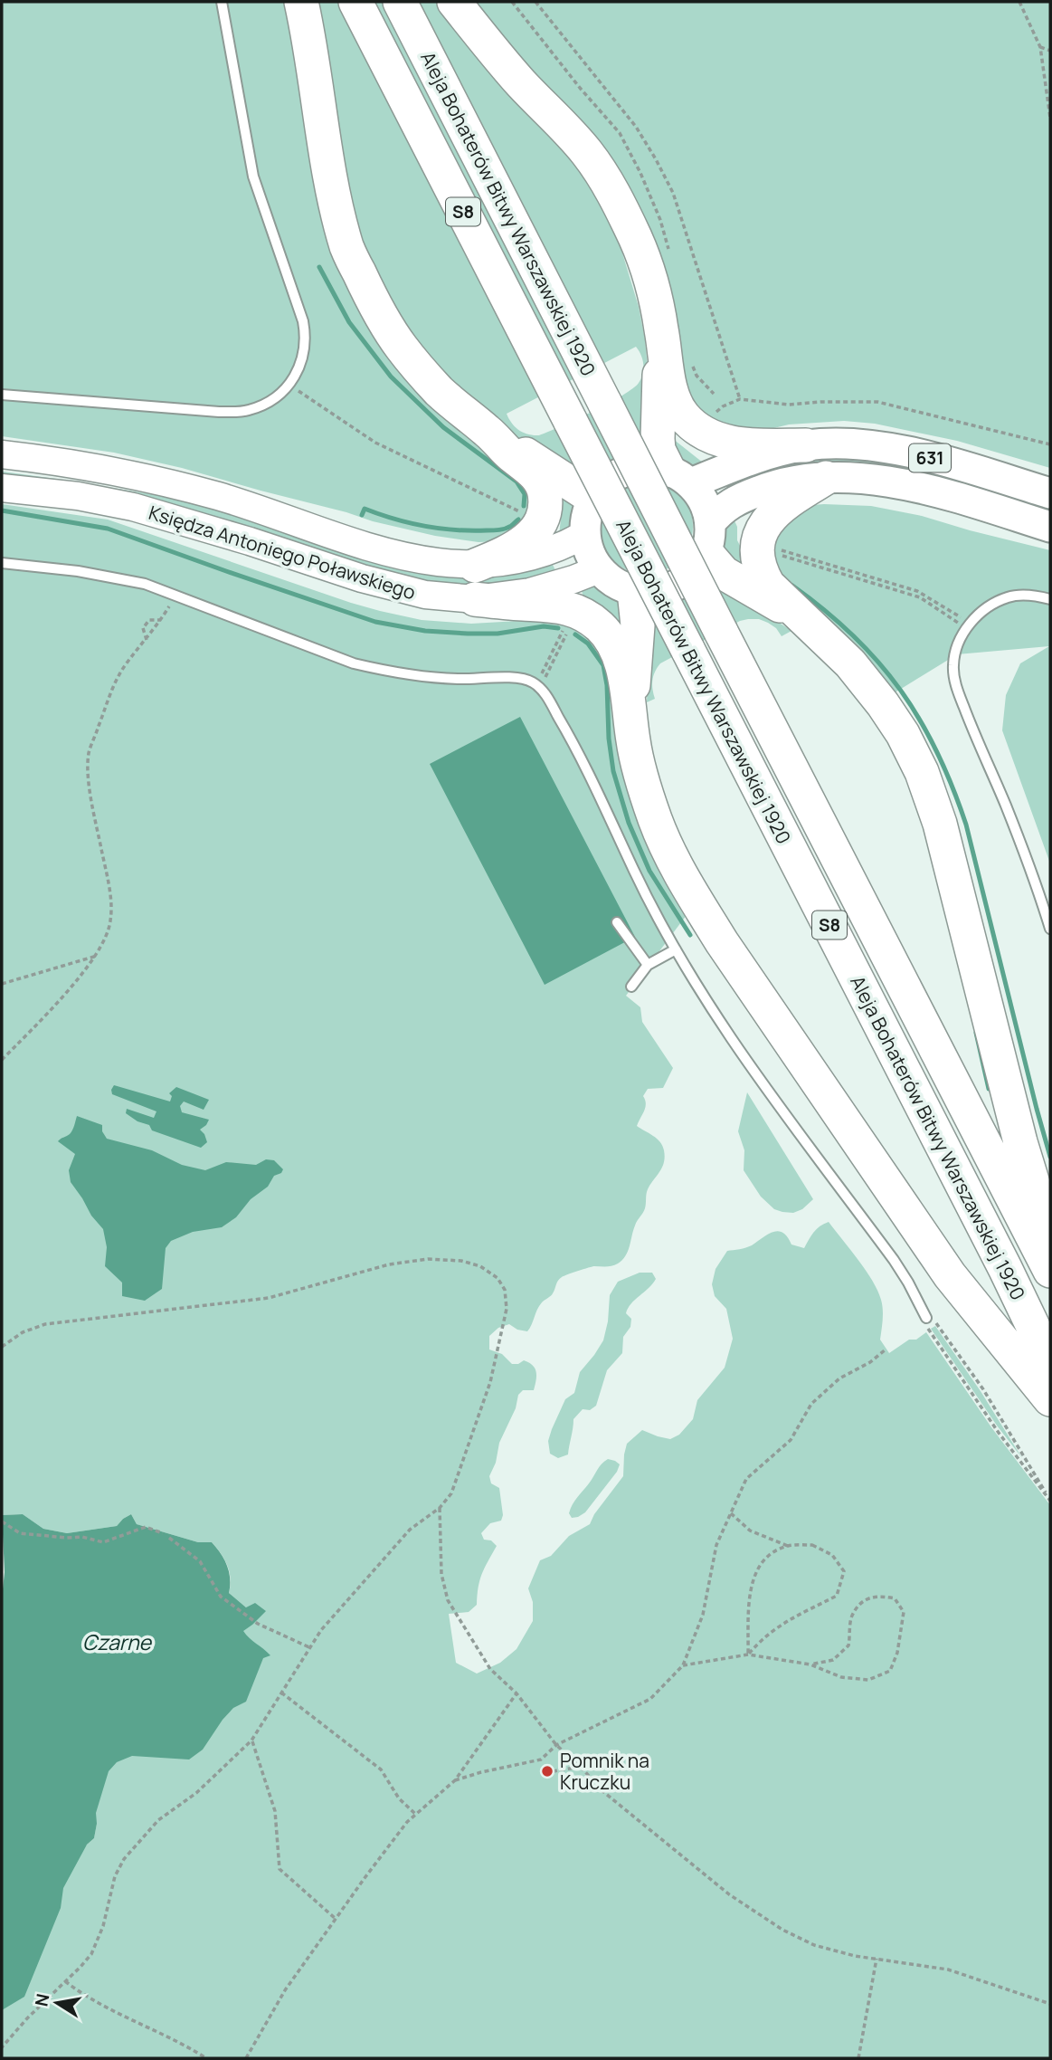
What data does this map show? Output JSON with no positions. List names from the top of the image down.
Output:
{
  "streets": {
    "highway": ["S8", "Aleja Bohaterów Bitwy Warszawskiej 1920"],
    "main road": ["631", "Księdza Antoniego Poławskiego"]
  },
  "crossings": [
    ["631", "Księdza Antoniego Poławskiego"]
  ],
  "water": ["Czarne"],
  "places": ["Pomnik na Kruczku"],
  "north": "left"
}
